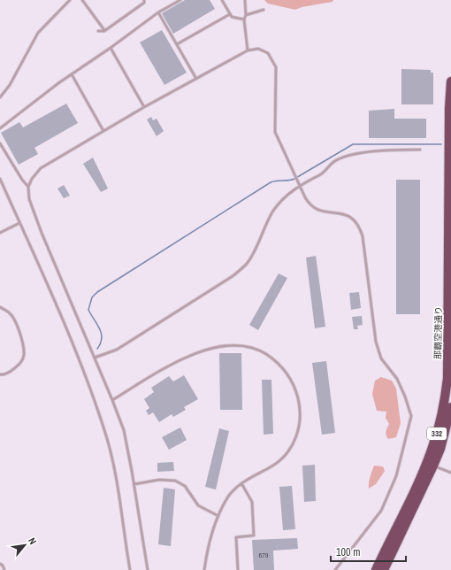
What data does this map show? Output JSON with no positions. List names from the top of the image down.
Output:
{
  "streets": {
    "highway": ["那覇空港通り", "332"]
  },
  "house_numbers": ["679"],
  "scale_bar": "100 m",
  "north": "top right"
}
